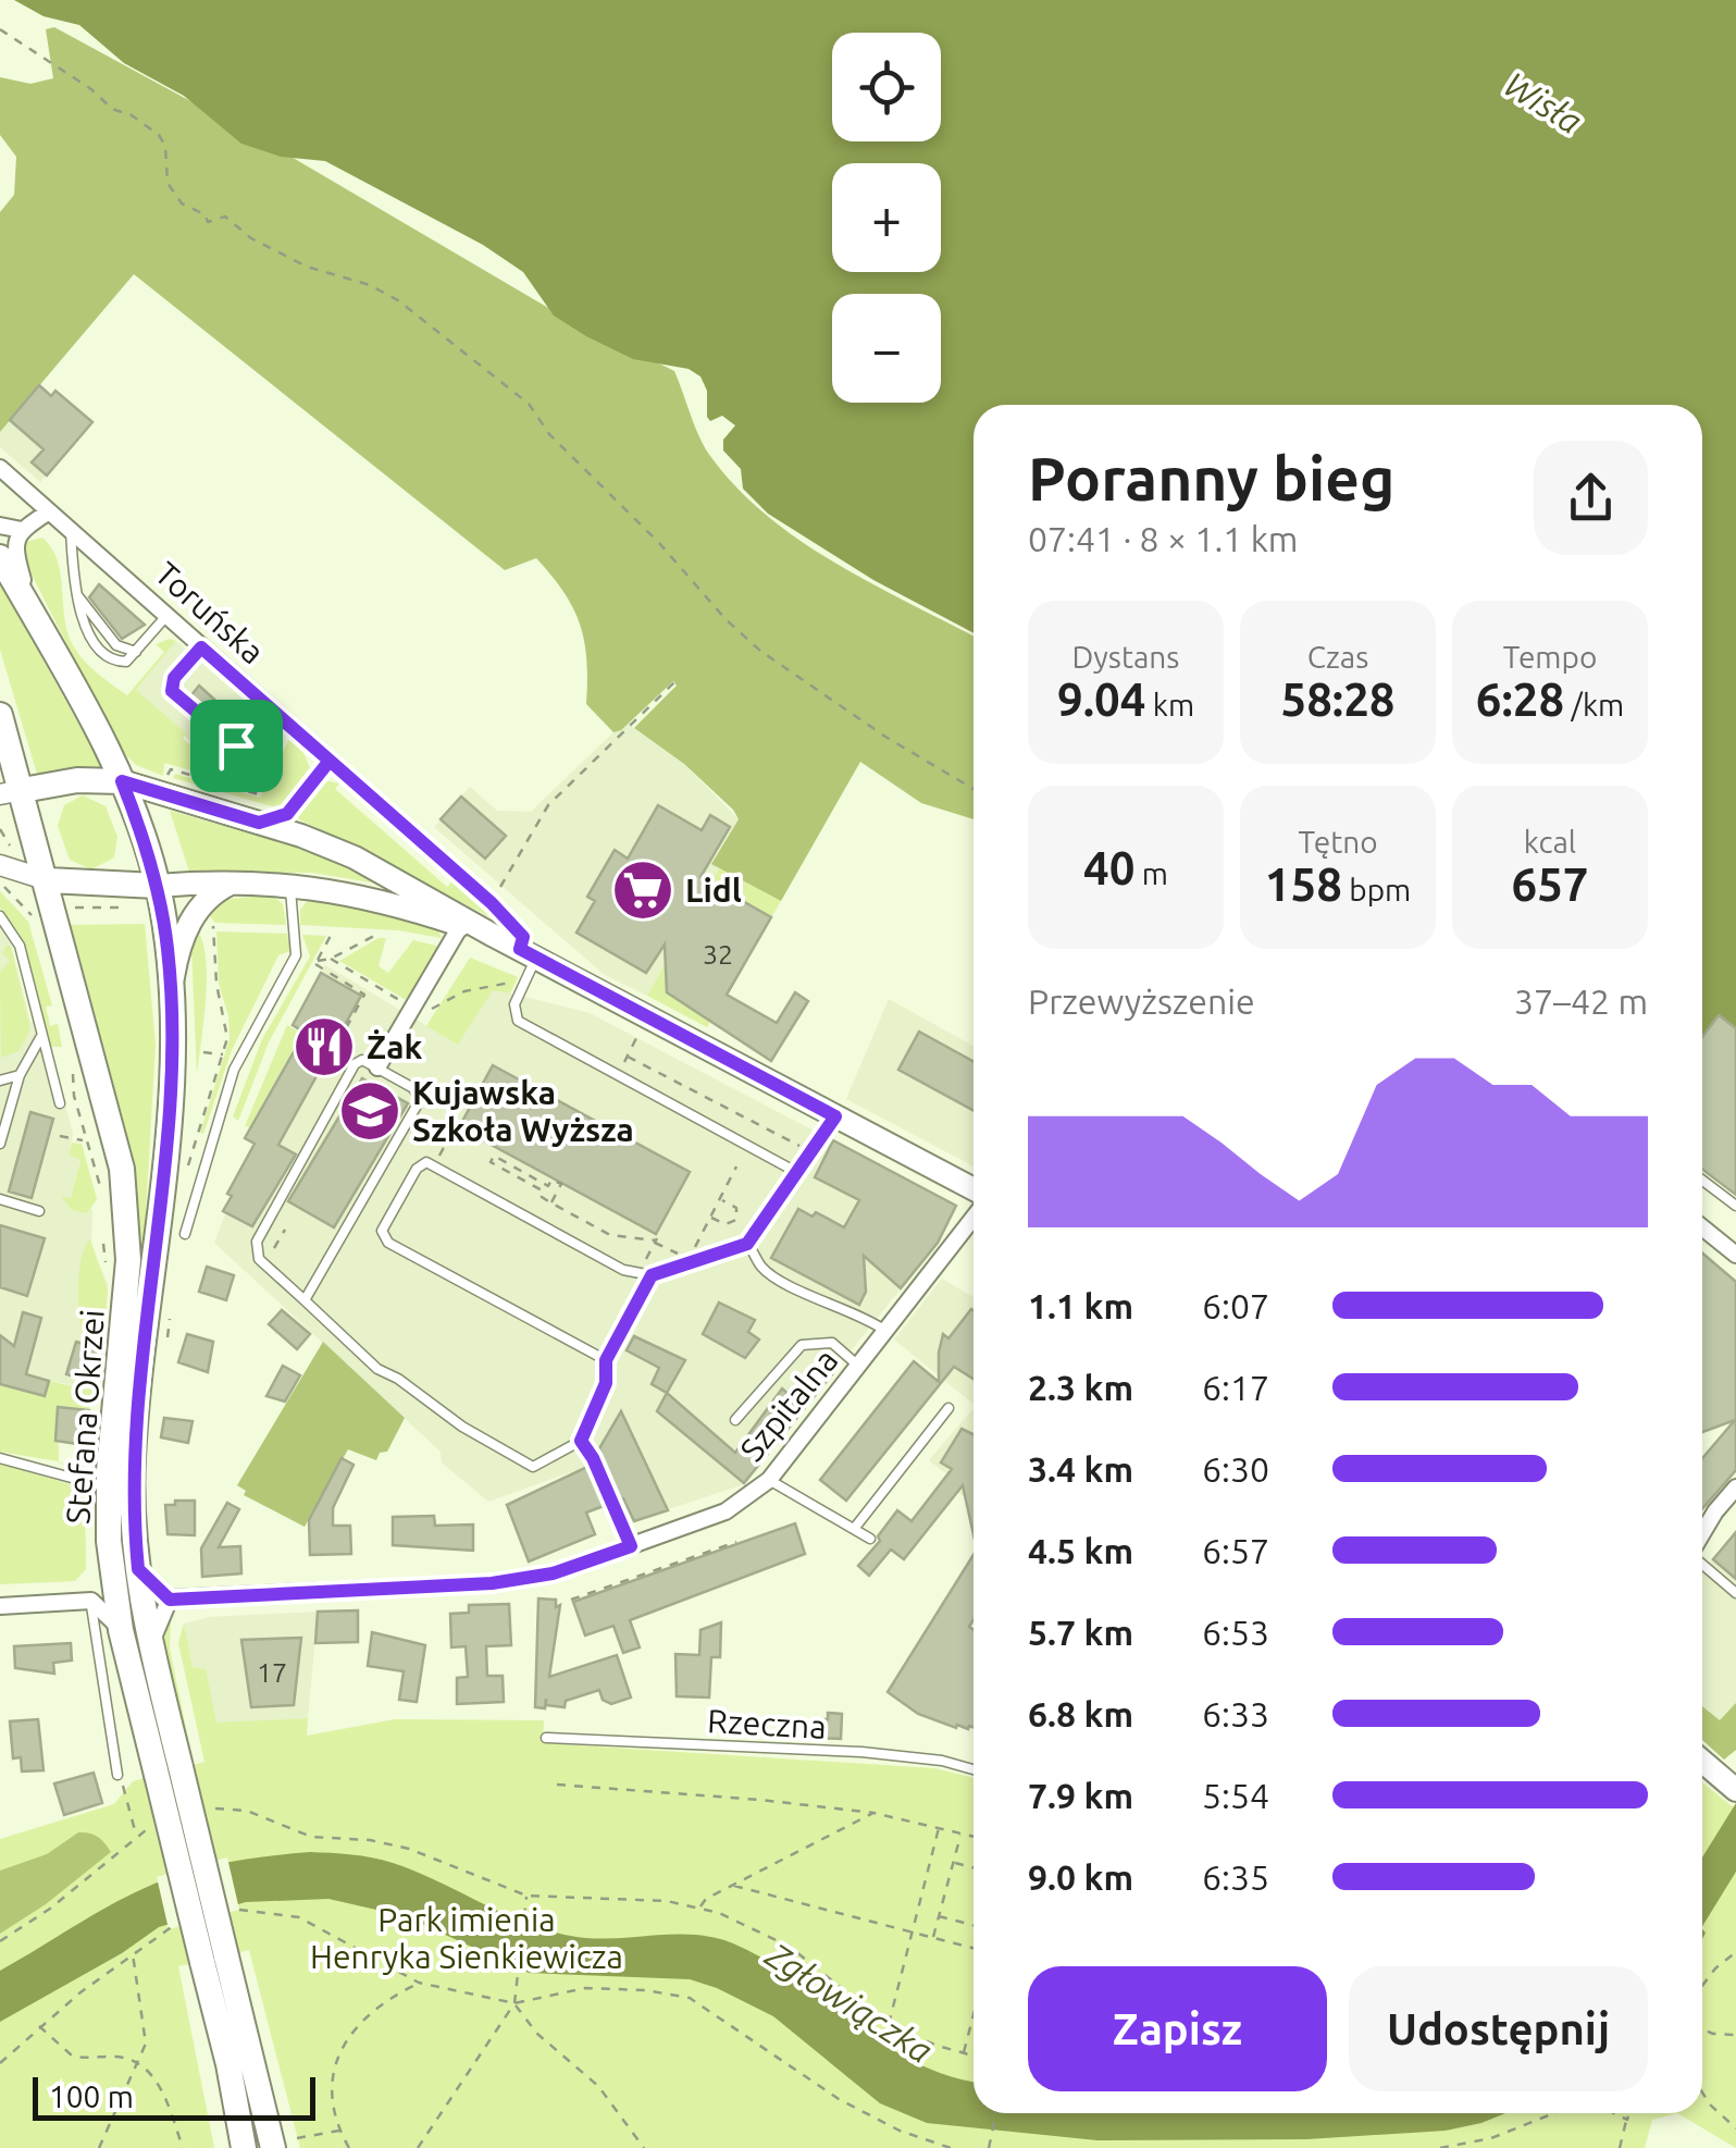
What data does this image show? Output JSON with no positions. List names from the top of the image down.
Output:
{
  "streets": {
    "main road": ["Stefana Okrzei"],
    "street": ["Toruńska", "Szpitalna"],
    "lane": ["Rzeczna"]
  },
  "water": ["Wisła", "Zgłowiączka"],
  "parks": ["Park imienia Henryka Sienkiewicza"],
  "places": {
    "supermarket": ["Lidl"],
    "restaurant": ["Żak"],
    "school or university": ["Kujawska Szkoła Wyższa"]
  },
  "house_numbers": ["32", "17"],
  "scale_bar": "100 m",
  "page": {
    "map_buttons": ["+", "−"],
    "heading": ["Poranny bieg", "07:41 · 8 × 1.1 km"],
    "stats": [
      ["Dystans", "9.04 km"],
      ["Czas", "58:28"],
      ["Tempo", "6:28 /km"],
      ["40 m"],
      ["Tętno", "158 bpm"],
      ["kcal", "657"]
    ],
    "chart": ["Przewyższenie", "37–42 m"],
    "list": [
      {
        "name": "1.1 km",
        "note": "6:07"
      },
      {
        "name": "2.3 km",
        "note": "6:17"
      },
      {
        "name": "3.4 km",
        "note": "6:30"
      },
      {
        "name": "4.5 km",
        "note": "6:57"
      },
      {
        "name": "5.7 km",
        "note": "6:53"
      },
      {
        "name": "6.8 km",
        "note": "6:33"
      },
      {
        "name": "7.9 km",
        "note": "5:54"
      },
      {
        "name": "9.0 km",
        "note": "6:35"
      }
    ],
    "buttons": ["Zapisz", "Udostępnij"],
    "scale": "100 m"
  }
}
